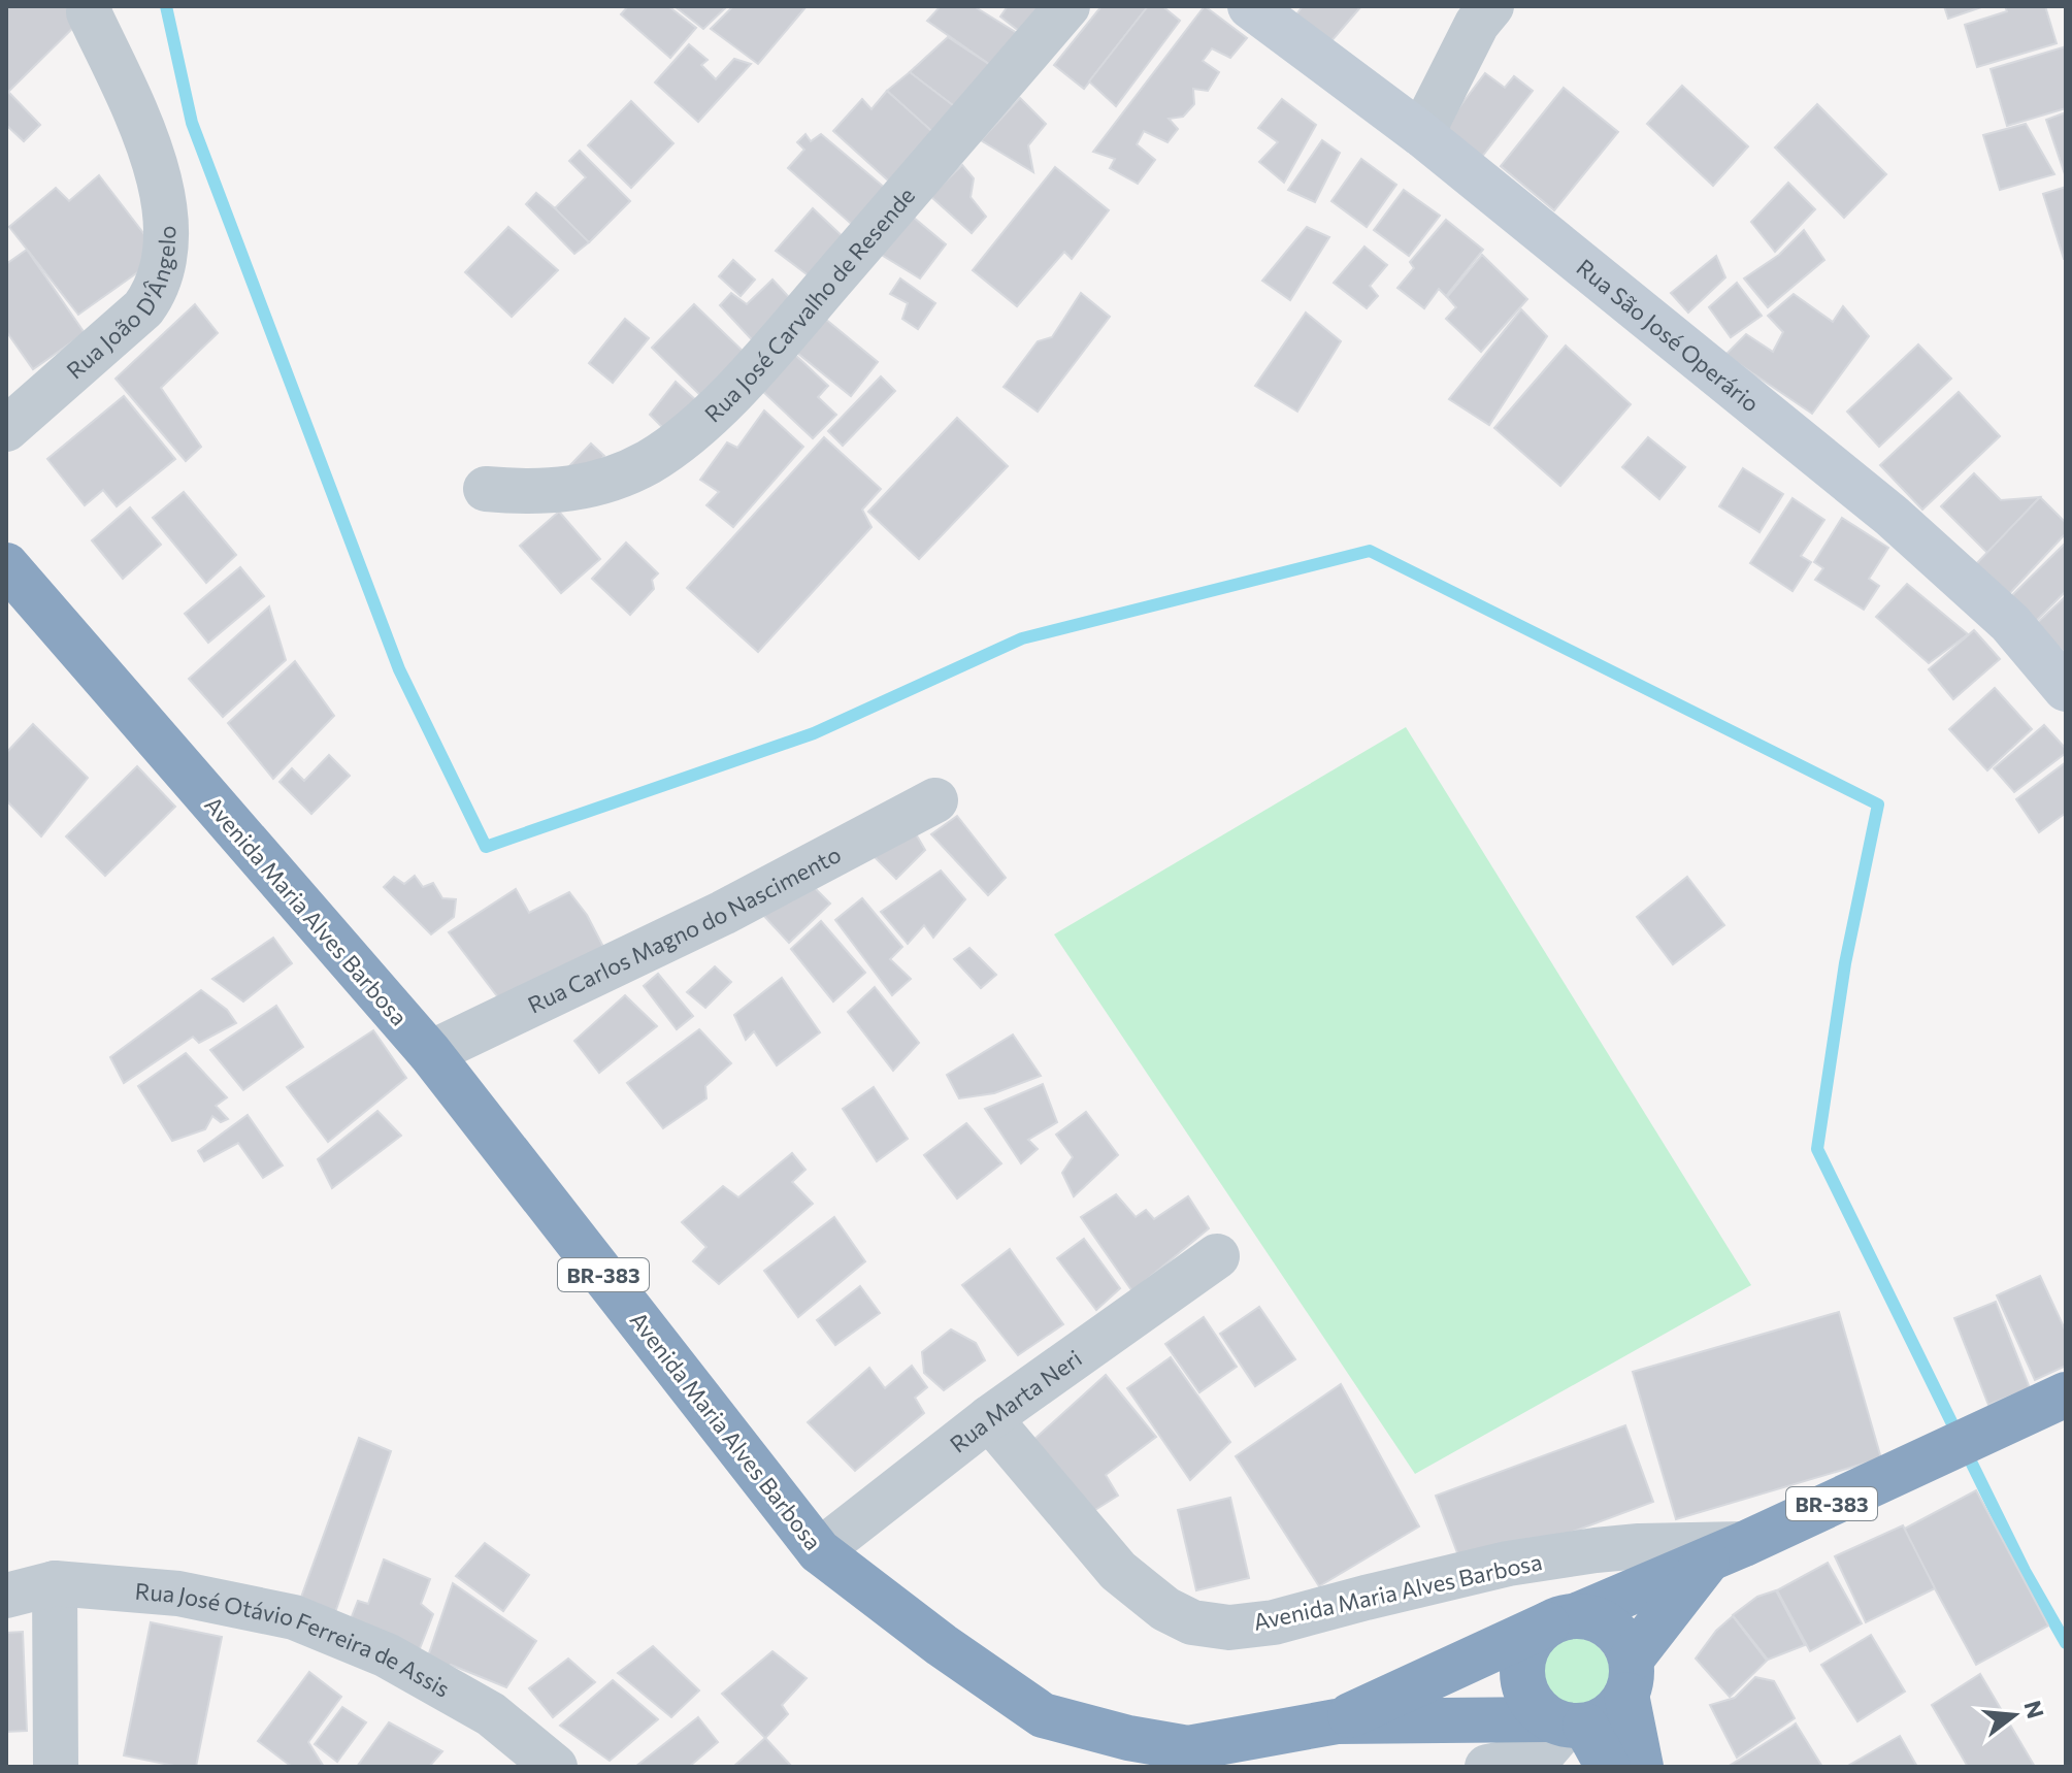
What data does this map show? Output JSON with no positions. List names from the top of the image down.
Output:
{
  "streets": {
    "highway": ["Avenida Maria Alves Barbosa", "BR-383"],
    "street": [
      "Rua João D'Ângelo",
      "Rua José Carvalho de Resende",
      "Rua São José Operário",
      "Rua Carlos Magno do Nascimento",
      "Rua Marta Neri",
      "Rua José Otávio Ferreira de Assis"
    ]
  },
  "crossings": [
    ["Avenida Maria Alves Barbosa", "Rua Carlos Magno do Nascimento"],
    ["Avenida Maria Alves Barbosa", "BR-383"],
    ["Avenida Maria Alves Barbosa", "Rua Marta Neri"]
  ],
  "north": "right"
}
